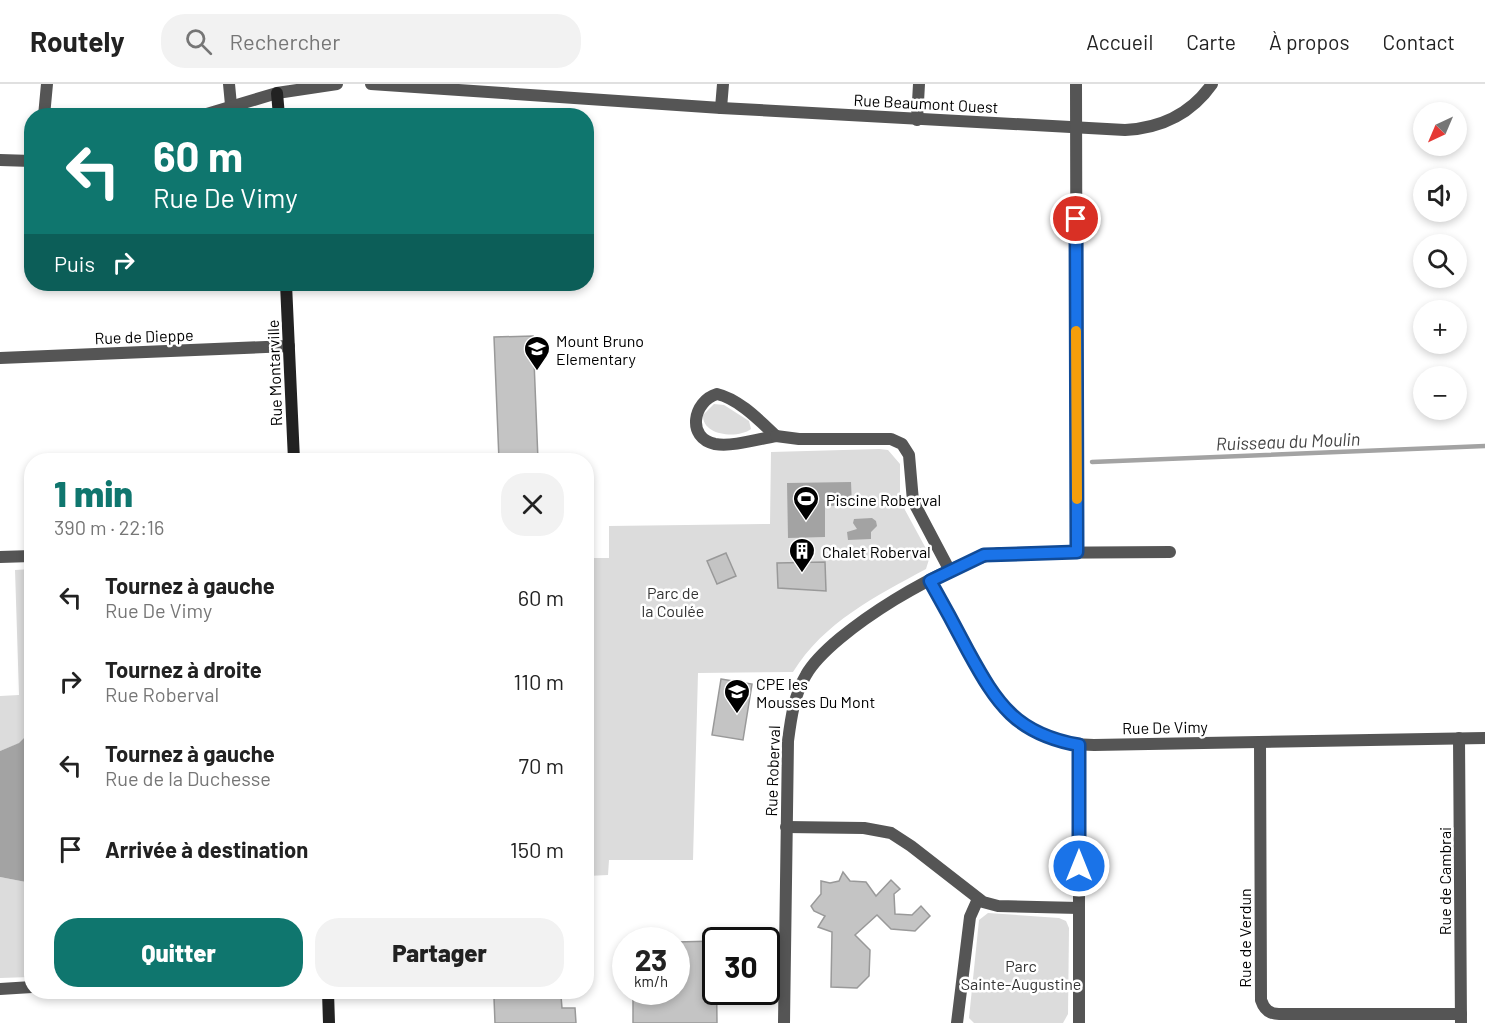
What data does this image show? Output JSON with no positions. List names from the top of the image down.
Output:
{
  "streets": {
    "street": [
      "Rue Beaumont Ouest",
      "Rue de Dieppe",
      "Rue Montarville",
      "Rue De Vimy",
      "Rue Roberval",
      "Rue de Cambrai",
      "Rue de Verdun"
    ]
  },
  "crossings": [
    ["Rue de Dieppe", "Rue Montarville"],
    ["Rue De Vimy", "Rue Roberval"],
    ["Rue De Vimy", "Rue de Cambrai"],
    ["Rue De Vimy", "Rue de Verdun"],
    ["Rue de Cambrai", "Rue de Verdun"]
  ],
  "water": ["Ruisseau du Moulin"],
  "parks": ["Parc de la Coulée", "Parc Sainte-Augustine"],
  "places": {
    "school or university": ["Mount Bruno Elementary", "CPE les Mousses Du Mont"],
    "sports": ["Piscine Roberval"],
    "building": ["Chalet Roberval"]
  },
  "north": "bottom left",
  "page": {
    "header": "Routely",
    "search": "Rechercher",
    "nav": [
      "Accueil",
      "Carte",
      "À propos",
      "Contact"
    ],
    "map_buttons": ["+", "−"],
    "turn": ["60 m", "Rue De Vimy"],
    "then": "Puis",
    "heading": ["1 min", "390 m · 22:16"],
    "list": [
      {
        "name": "Tournez à gauche",
        "note": "Rue De Vimy",
        "value": "60 m"
      },
      {
        "name": "Tournez à droite",
        "note": "Rue Roberval",
        "value": "110 m"
      },
      {
        "name": "Tournez à gauche",
        "note": "Rue de la Duchesse",
        "value": "70 m"
      },
      {
        "name": "Arrivée à destination",
        "value": "150 m"
      }
    ],
    "buttons": ["Quitter", "Partager"],
    "speed": "23 km/h",
    "limit": "30"
  }
}
